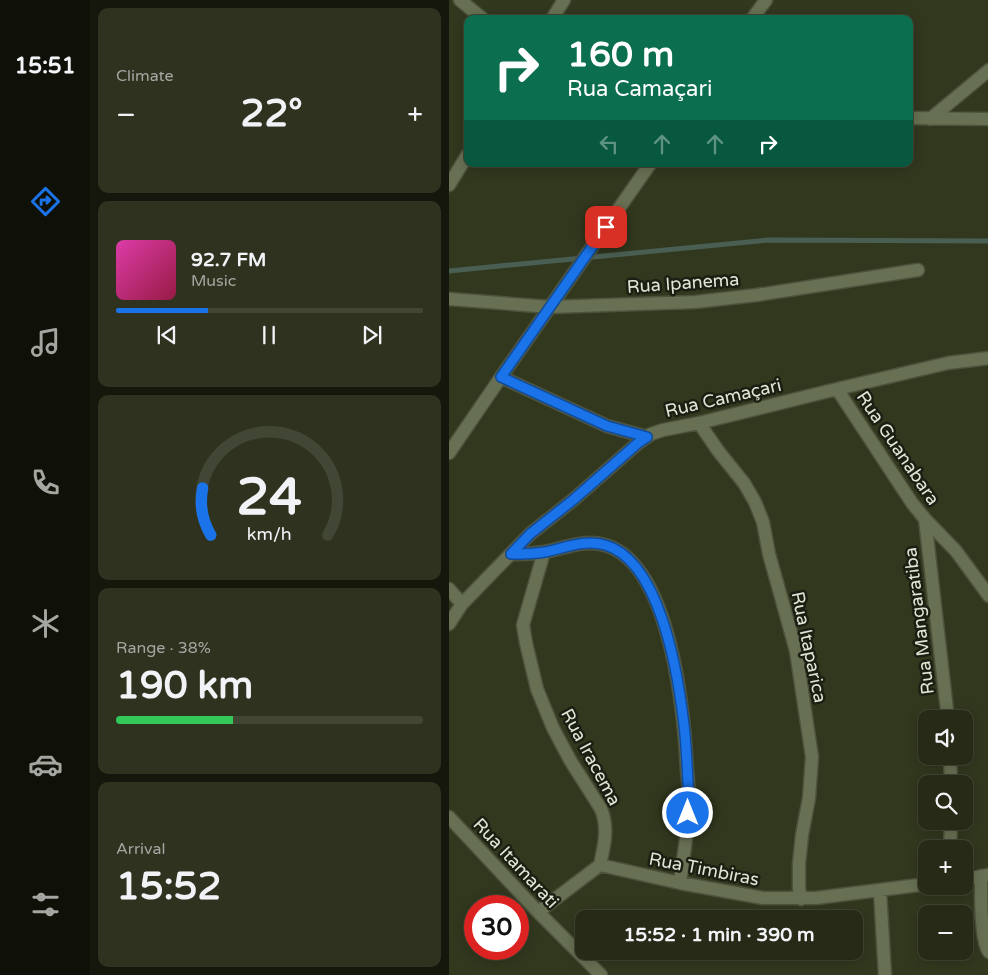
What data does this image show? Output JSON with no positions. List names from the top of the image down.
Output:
{
  "streets": {
    "street": [
      "Rua Ipanema",
      "Rua Camaçari",
      "Rua Guanabara",
      "Rua Mangaratiba",
      "Rua Itaparica",
      "Rua Iracema",
      "Rua Itamarati",
      "Rua Timbiras"
    ]
  },
  "crossings": [
    ["Rua Camaçari", "Rua Guanabara"],
    ["Rua Camaçari", "Rua Itaparica"],
    ["Rua Guanabara", "Rua Mangaratiba"],
    ["Rua Itaparica", "Rua Timbiras"],
    ["Rua Iracema", "Rua Timbiras"]
  ],
  "page": {
    "tabs": "15:51",
    "tile": [
      "Climate",
      ["Range · 38%", "190 km"],
      ["Arrival", "15:52"]
    ],
    "turn": ["160 m", "Rua Camaçari"],
    "heat": ["−", "22°", "+"],
    "song": ["92.7 FM", "Music"],
    "map_buttons": ["+", "−"],
    "limit": "30",
    "trip": "15:52 · 1 min · 390 m",
    "gauge": ["24", "km/h"]
  }
}
